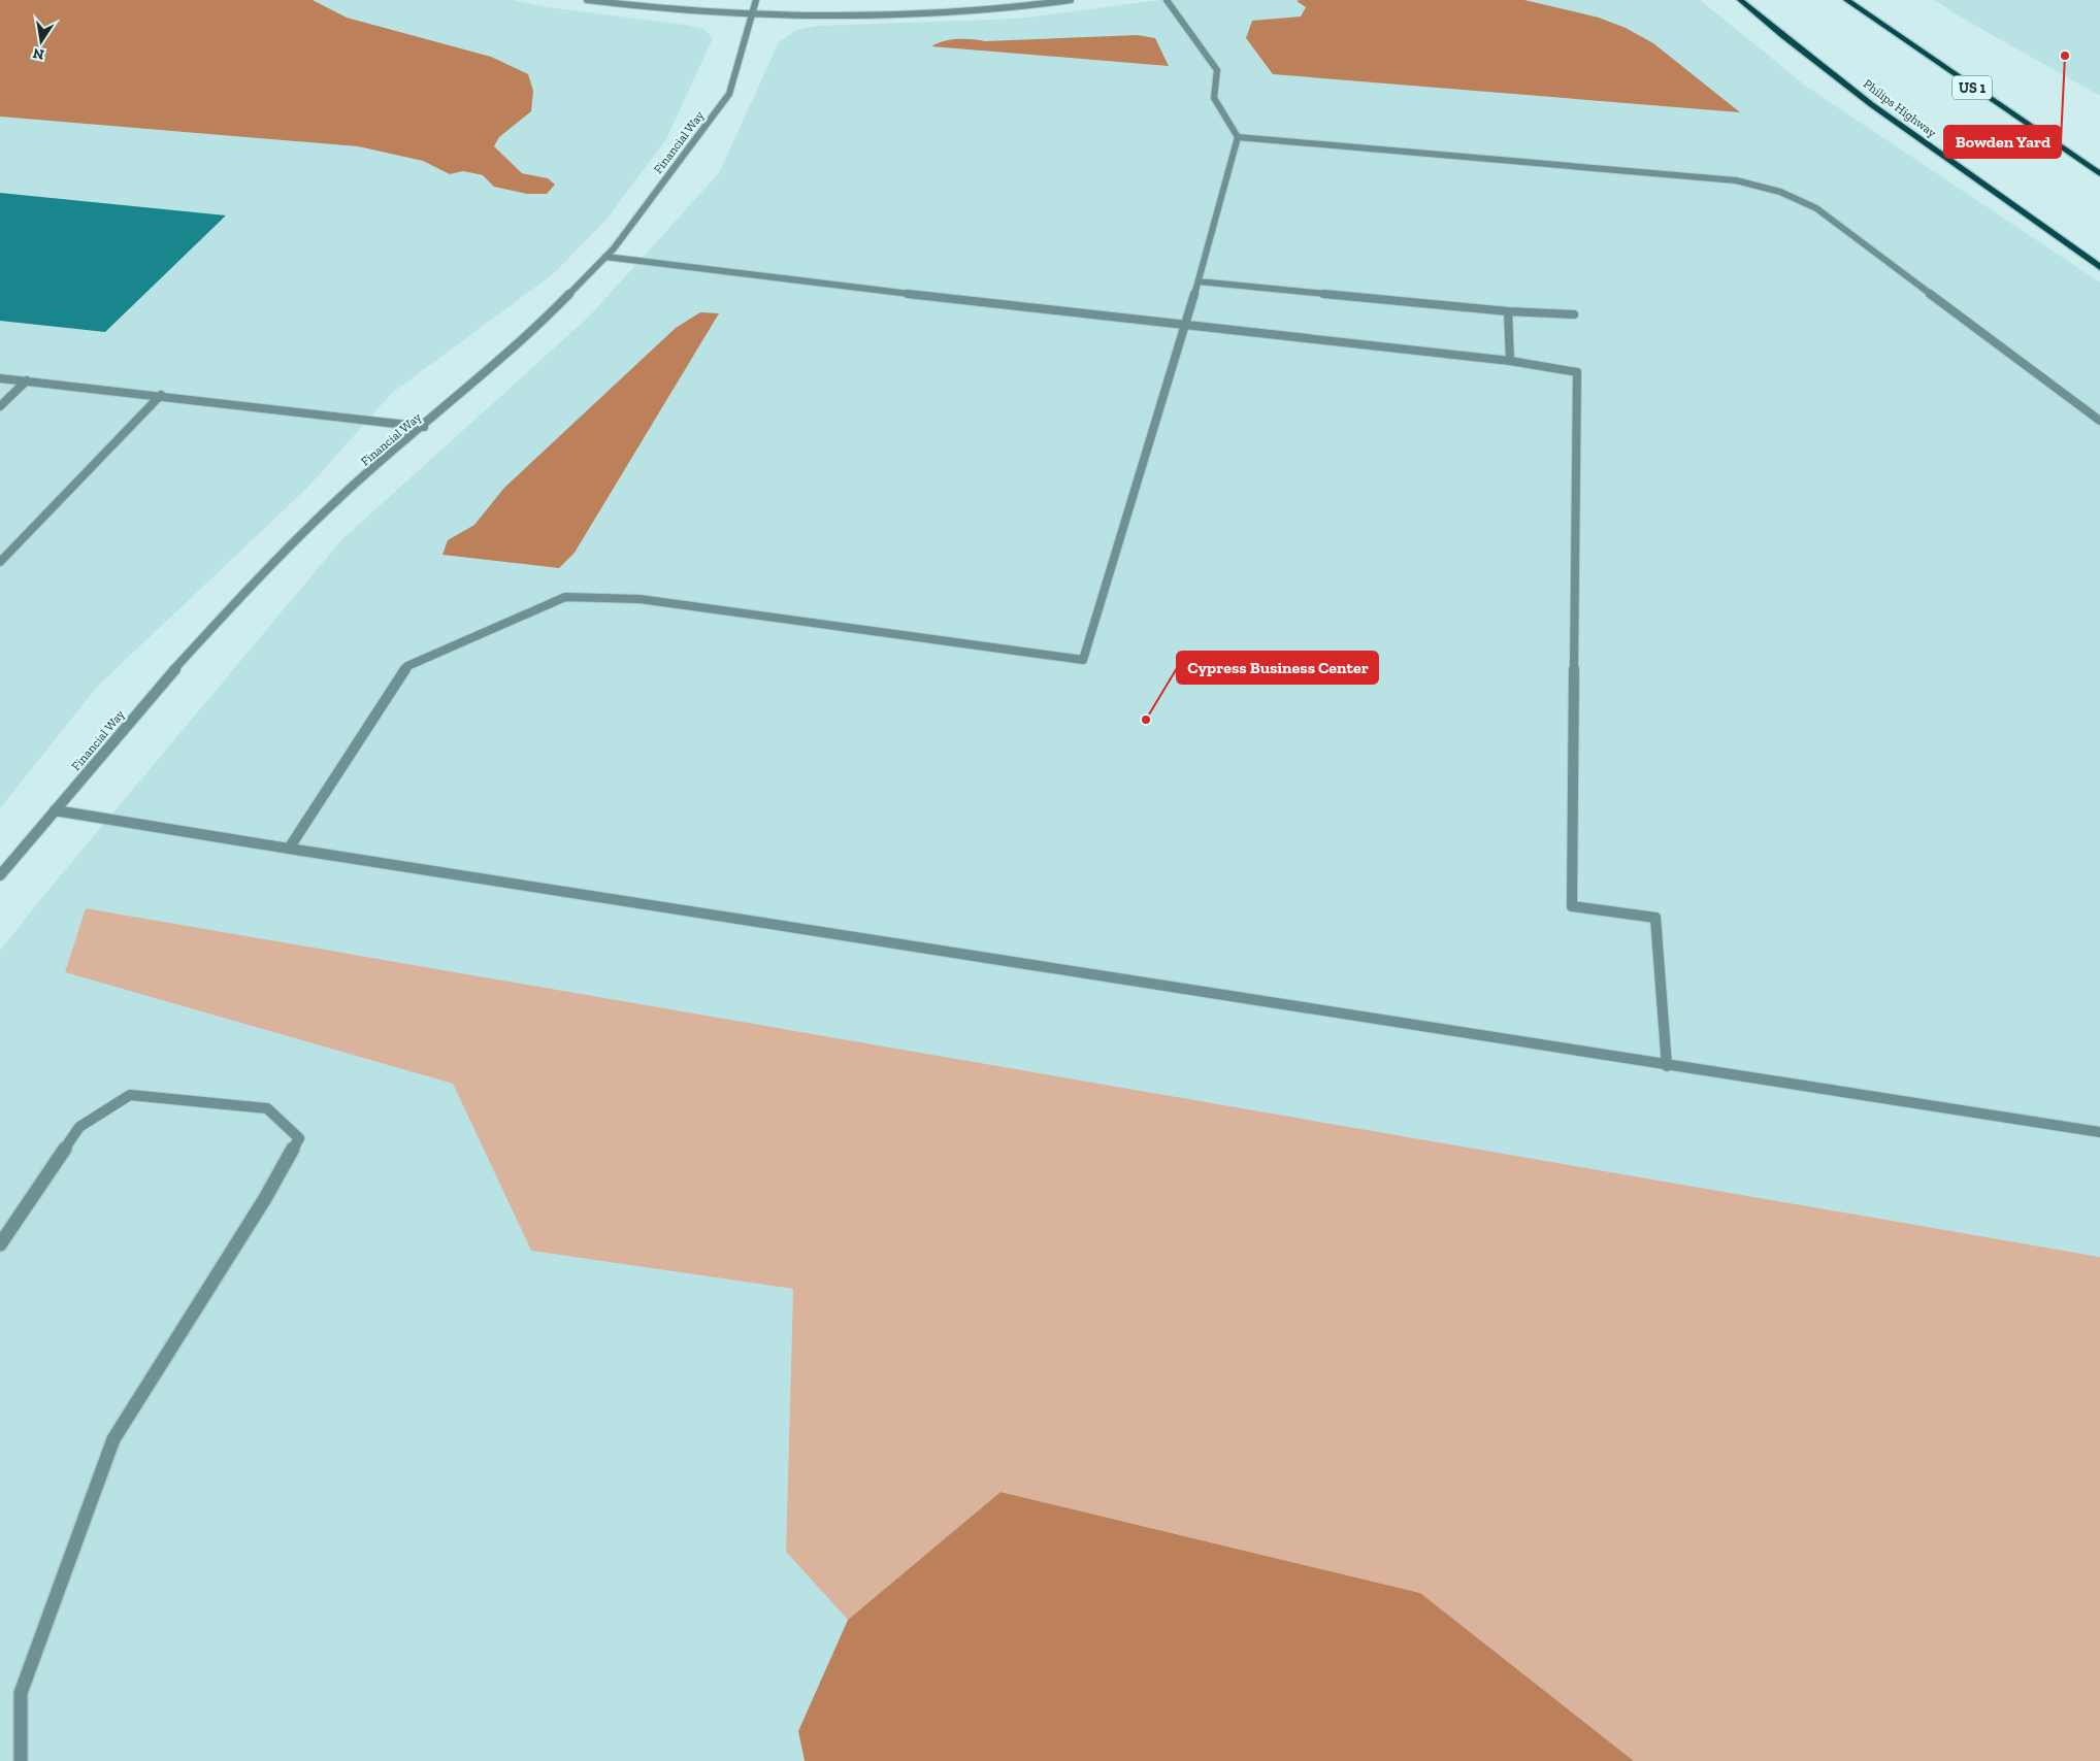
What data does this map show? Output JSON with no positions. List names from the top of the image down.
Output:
{
  "streets": {
    "main road": ["US 1", "Philips Highway"],
    "street": ["Financial Way"]
  },
  "places": ["Bowden Yard", "Cypress Business Center"],
  "north": "bottom"
}
